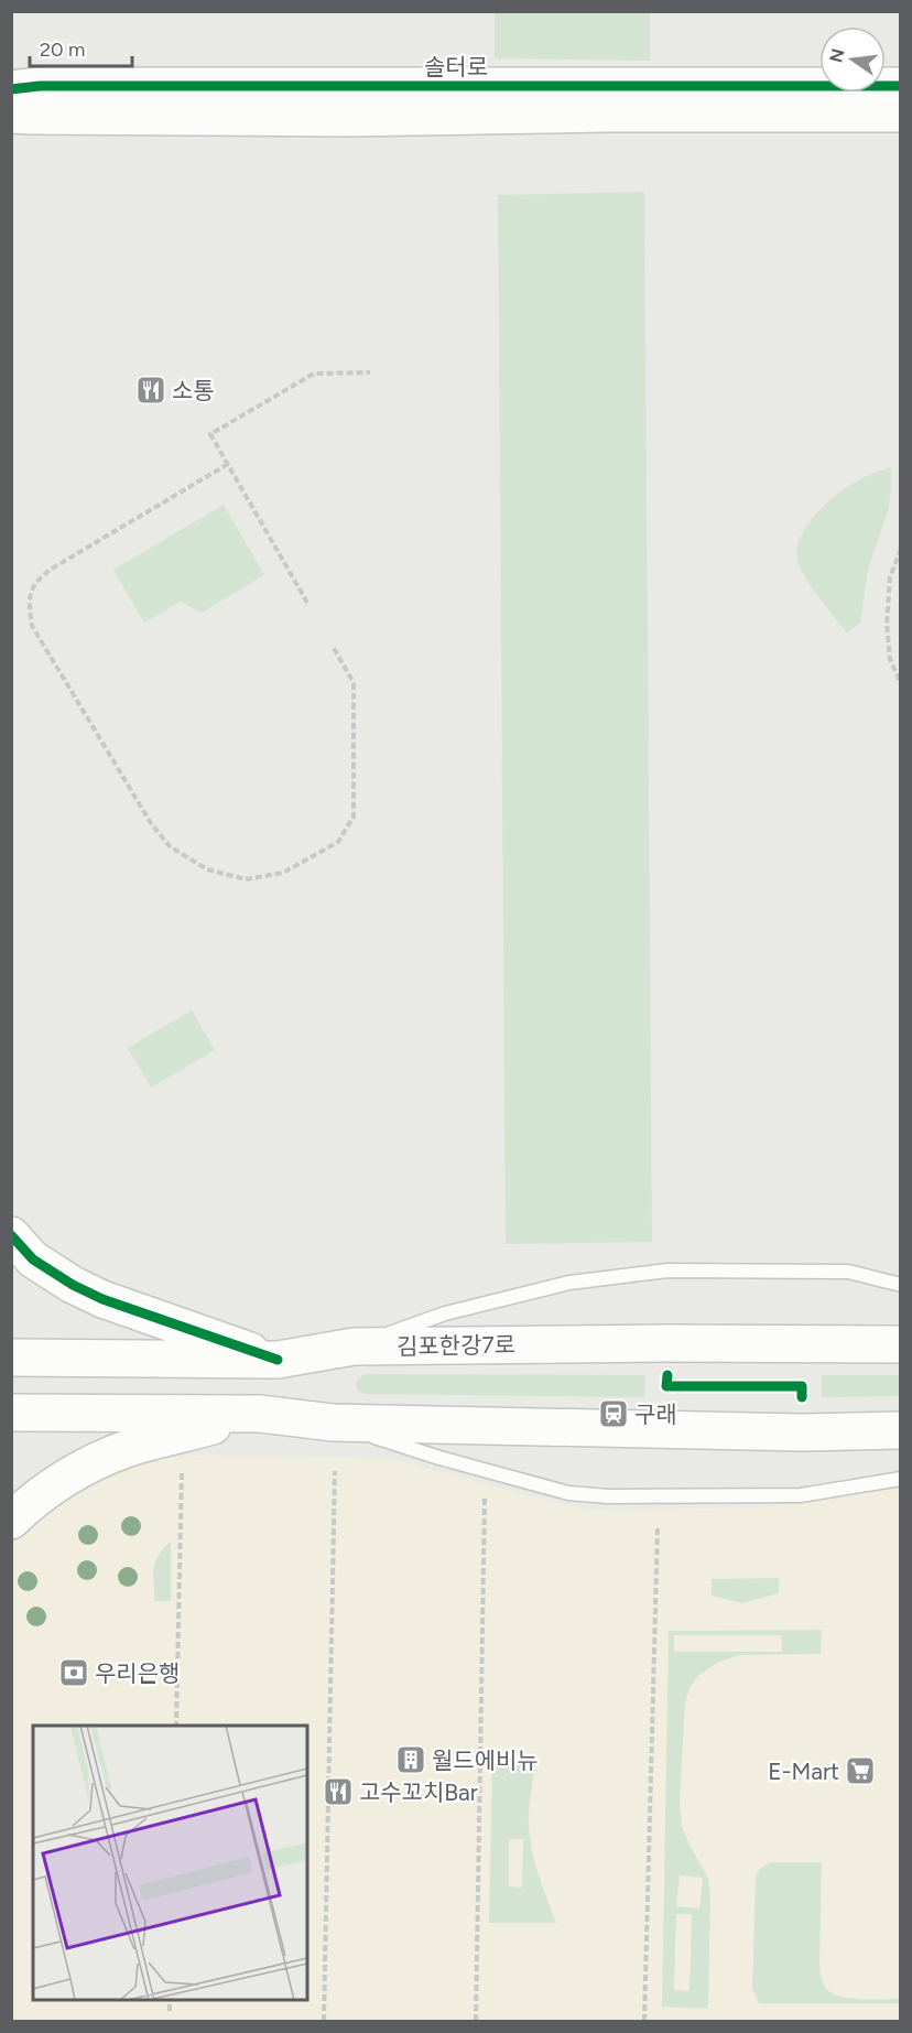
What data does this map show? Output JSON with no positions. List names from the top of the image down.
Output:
{
  "streets": {
    "street": ["솔터로", "김포한강7로"]
  },
  "places": {
    "restaurant": ["소통", "고수꼬치Bar"],
    "station": ["구래"],
    "bank": ["우리은행"],
    "building": ["월드에비뉴"],
    "supermarket": ["E-Mart"]
  },
  "scale_bar": "20 m",
  "north": "left"
}
